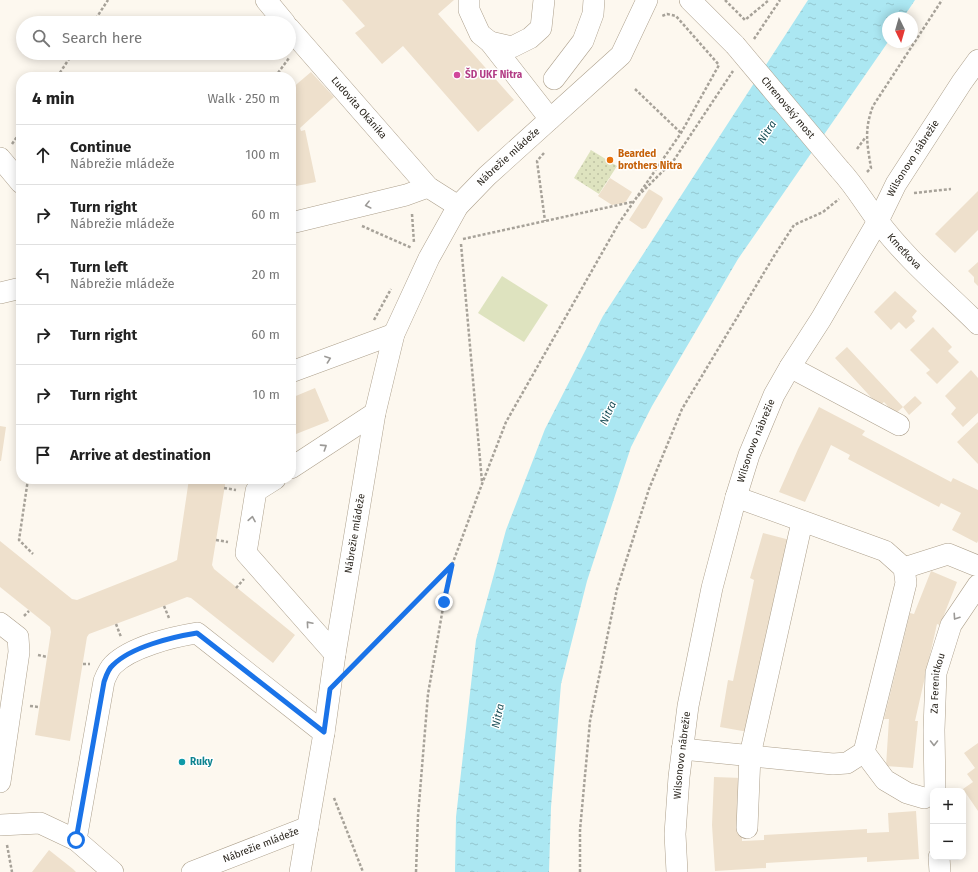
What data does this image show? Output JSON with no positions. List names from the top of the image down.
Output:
{
  "streets": {
    "street": [
      "Chrenovský most",
      "Ľudovíta Okánika",
      "Nábrežie mládeže",
      "Wilsonovo nábrežie",
      "Kmeťkova",
      "Za Ferenitkou"
    ]
  },
  "crossings": [
    ["Chrenovský most", "Kmeťkova"],
    ["Ľudovíta Okánika", "Nábrežie mládeže"],
    ["Wilsonovo nábrežie", "Kmeťkova"]
  ],
  "water": ["Nitra"],
  "places": ["ŠD UKF Nitra", "Bearded brothers Nitra", "Ruky"],
  "north": "bottom",
  "page": {
    "search": "Search here",
    "heading": ["4 min", "Walk · 250 m"],
    "list": [
      ["Continue", "Nábrežie mládeže", "100 m"],
      ["Turn right", "Nábrežie mládeže", "60 m"],
      ["Turn left", "Nábrežie mládeže", "20 m"],
      ["Turn right", "60 m"],
      ["Turn right", "10 m"],
      "Arrive at destination"
    ],
    "map_buttons": ["+", "−"]
  }
}
